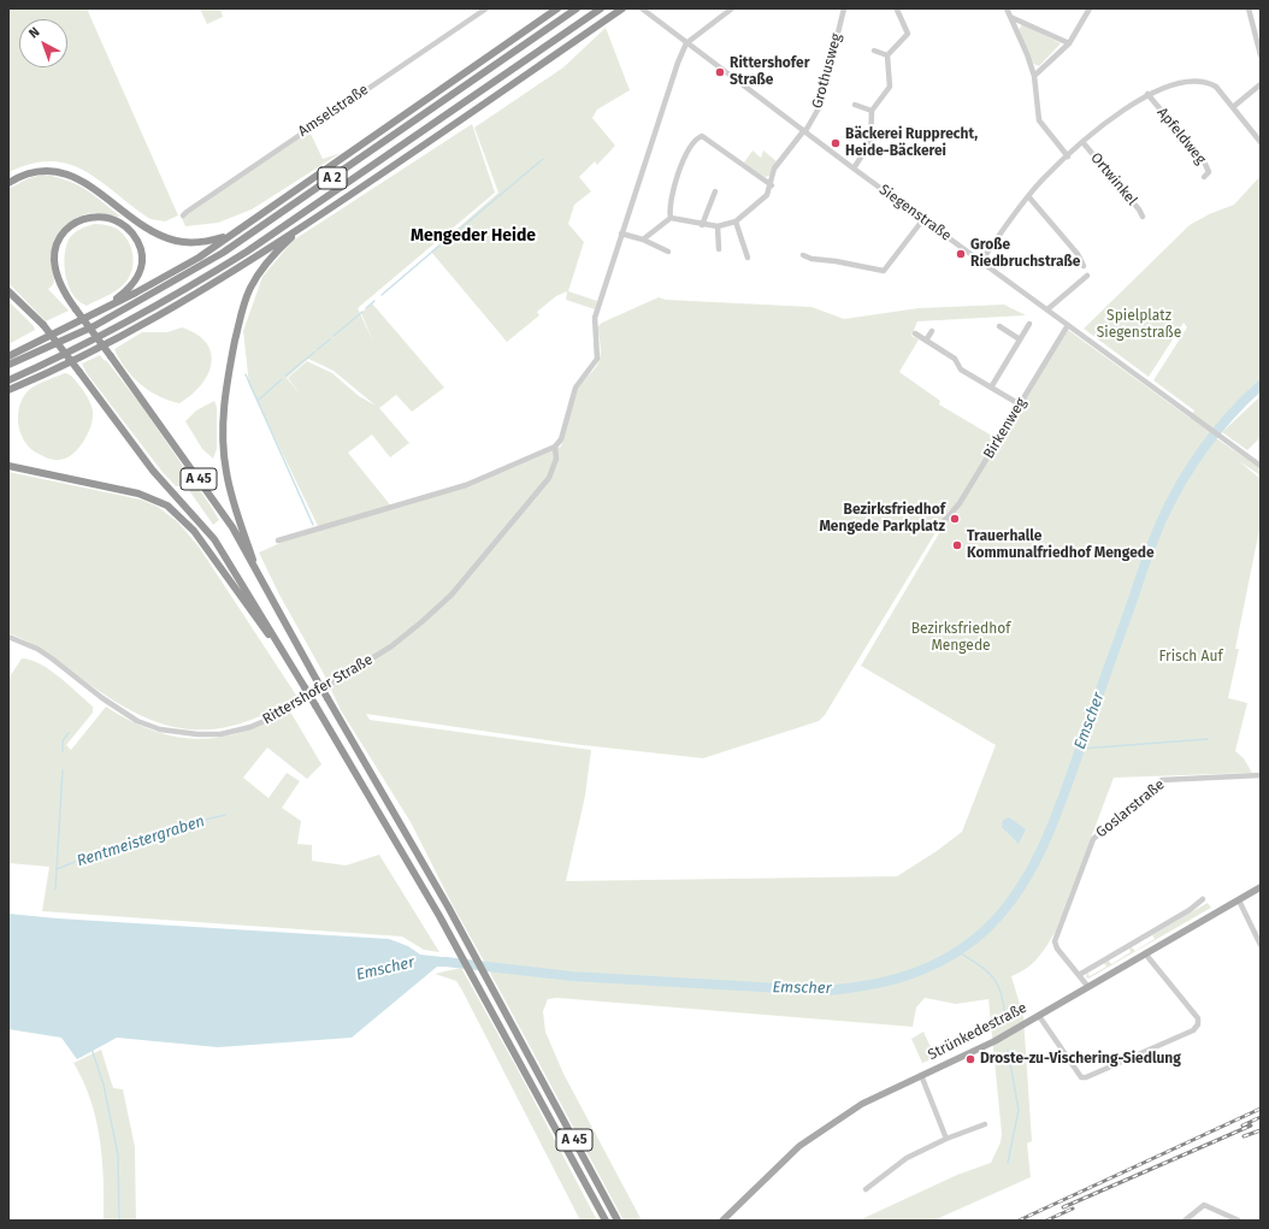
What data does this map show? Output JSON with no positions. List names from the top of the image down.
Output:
{
  "streets": {
    "highway": ["A 2", "A 45"],
    "main road": ["Strünkedestraße"],
    "street": [
      "Grothusweg",
      "Amselstraße",
      "Apfeldweg",
      "Ortwinkel",
      "Siegenstraße",
      "Birkenweg",
      "Rittershofer Straße",
      "Goslarstraße"
    ]
  },
  "crossings": [
    ["Grothusweg", "Siegenstraße"],
    ["Siegenstraße", "Birkenweg"],
    ["Siegenstraße", "Rittershofer Straße"],
    ["Goslarstraße", "Strünkedestraße"]
  ],
  "districts": ["Mengeder Heide"],
  "water": ["Emscher", "Rentmeistergraben"],
  "parks": ["Spielplatz Siegenstraße", "Bezirksfriedhof Mengede", "Frisch Auf"],
  "places": [
    "Rittershofer Straße",
    "Bäckerei Rupprecht, Heide-Bäckerei",
    "Große Riedbruchstraße",
    "Bezirksfriedhof Mengede Parkplatz",
    "Trauerhalle Kommunalfriedhof Mengede",
    "Droste-zu-Vischering-Siedlung"
  ],
  "north": "top left"
}
